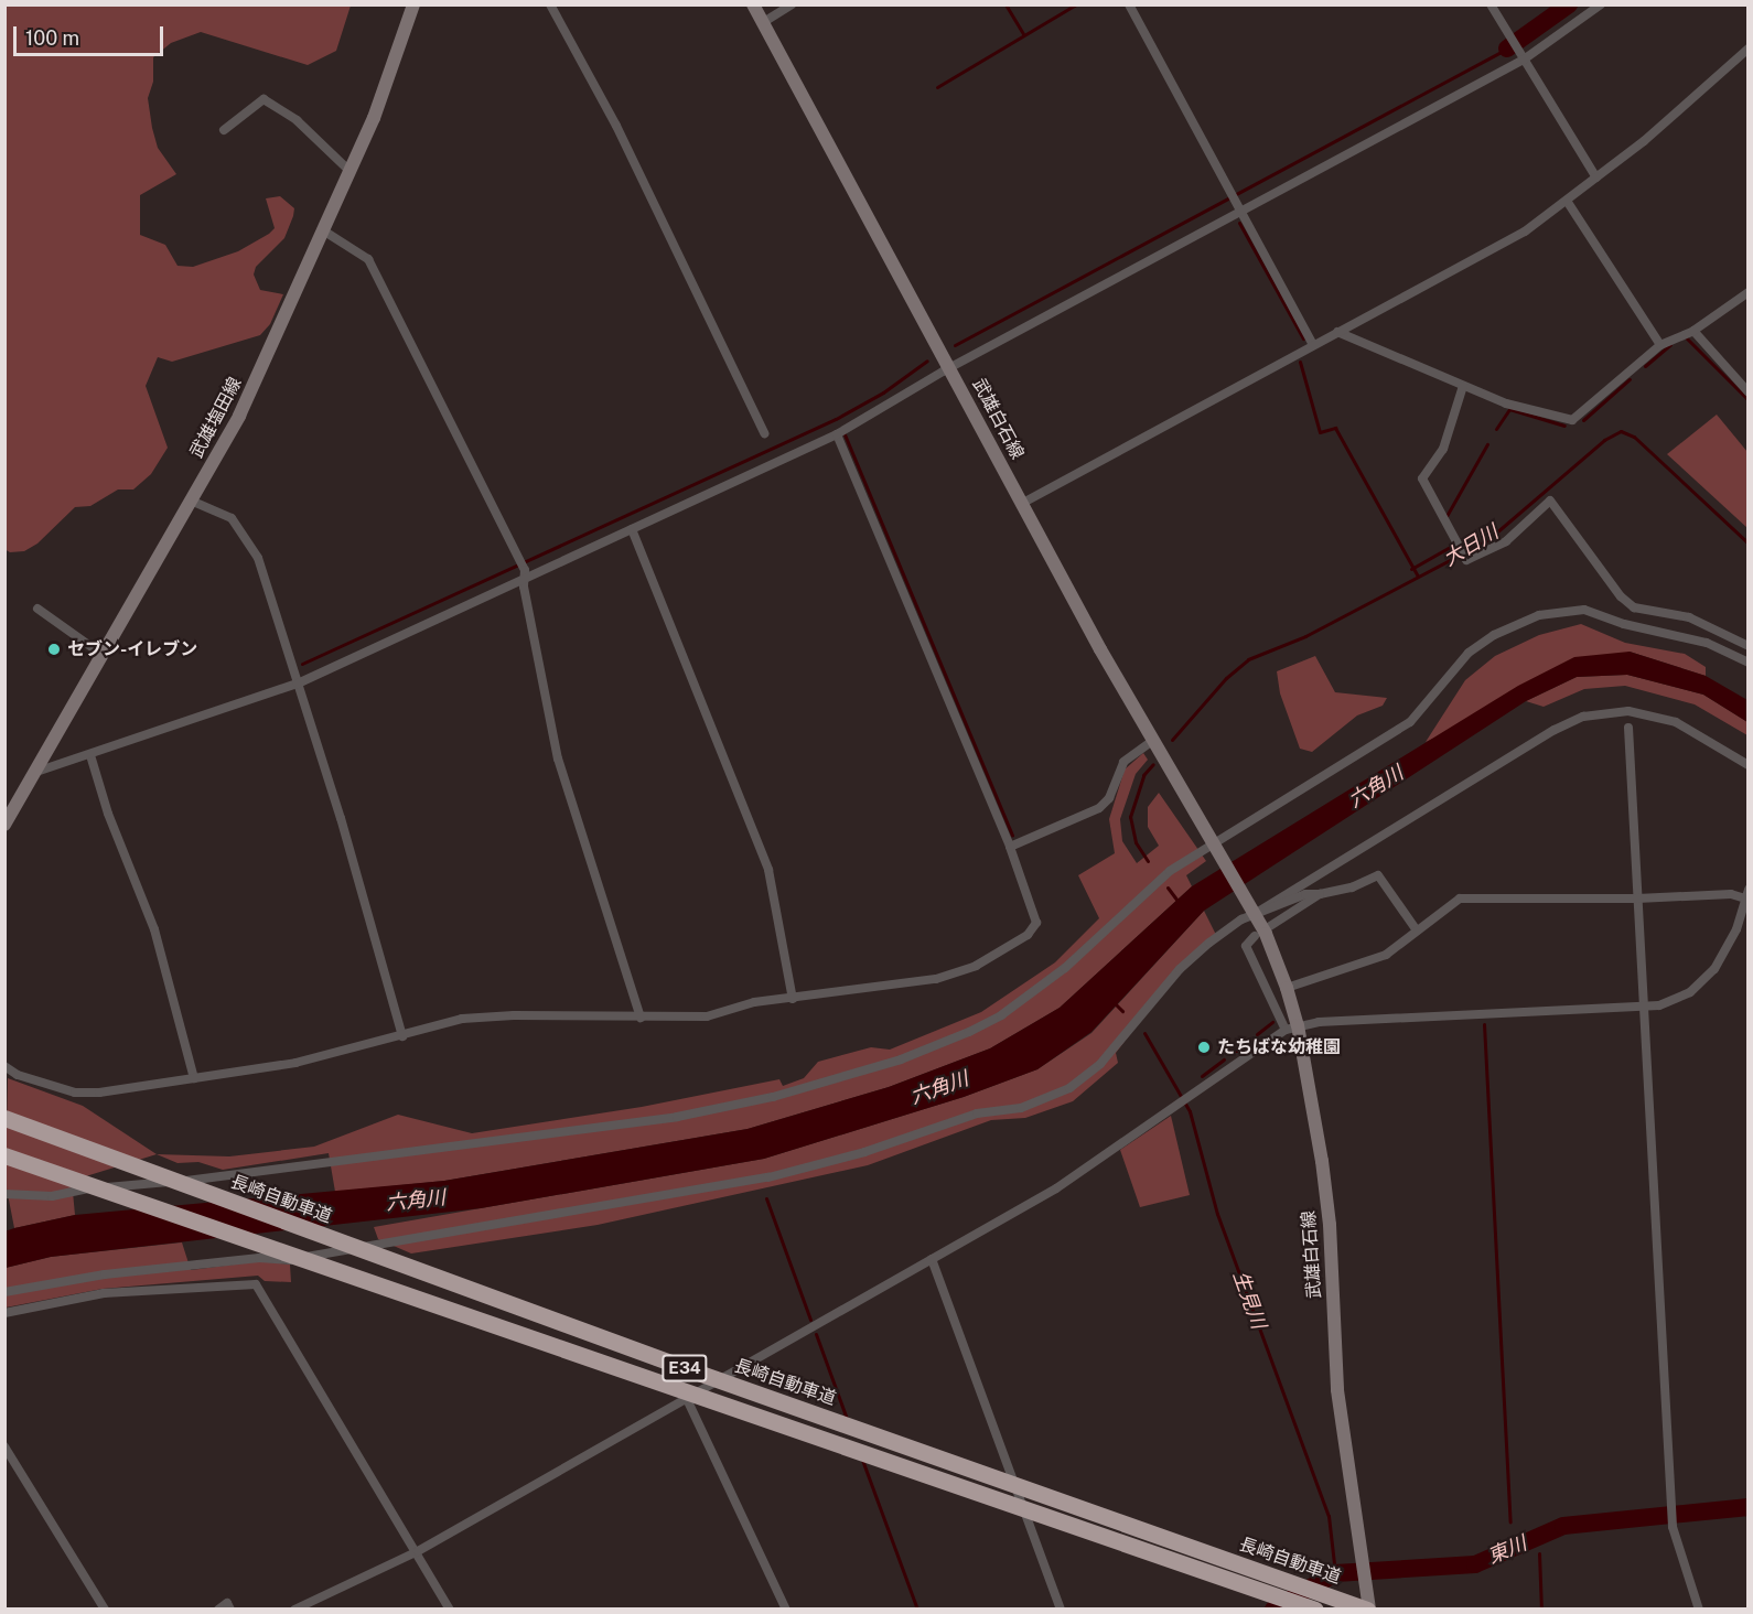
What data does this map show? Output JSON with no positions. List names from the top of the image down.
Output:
{
  "streets": {
    "highway": ["長崎自動車道", "E34"],
    "main road": ["武雄塩田線", "武雄白石線"]
  },
  "crossings": [
    ["武雄白石線", "長崎自動車道"]
  ],
  "water": [
    "大日川",
    "六角川",
    "生見川",
    "東川"
  ],
  "places": ["セブン-イレブン", "たちばな幼稚園"],
  "scale_bar": "100 m"
}
